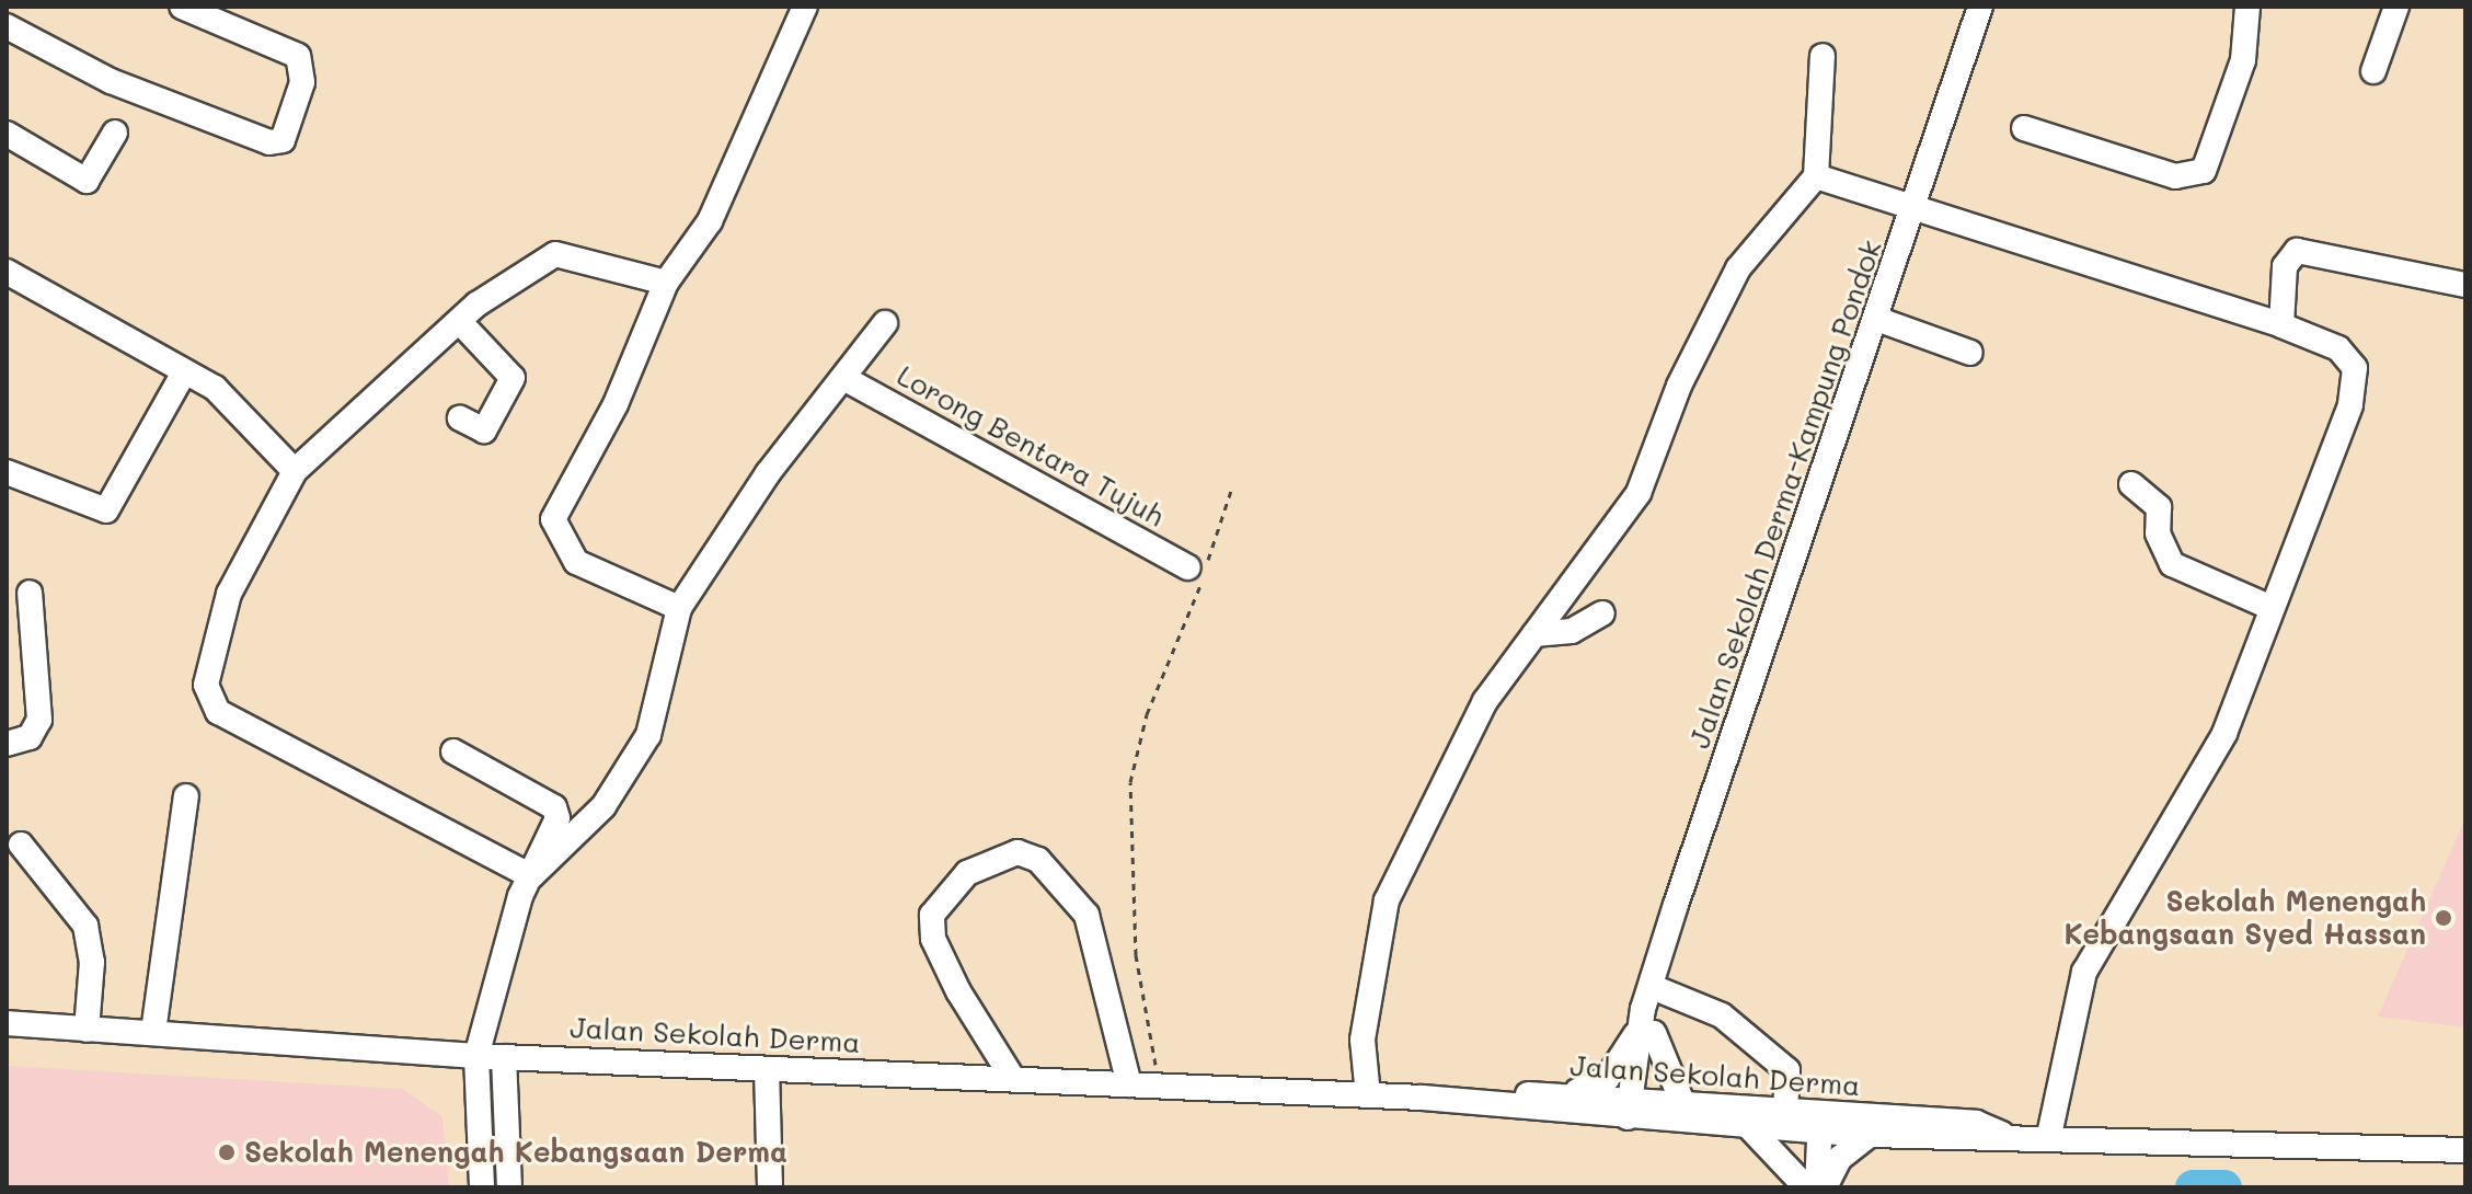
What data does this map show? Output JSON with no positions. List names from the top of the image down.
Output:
{
  "streets": {
    "street": ["Lorong Bentara Tujuh", "Jalan Sekolah Derma-Kampung Pondok", "Jalan Sekolah Derma"]
  },
  "crossings": [
    ["Jalan Sekolah Derma-Kampung Pondok", "Jalan Sekolah Derma"]
  ],
  "places": ["Sekolah Menengah Kebangsaan Syed Hassan", "Sekolah Menengah Kebangsaan Derma"]
}
